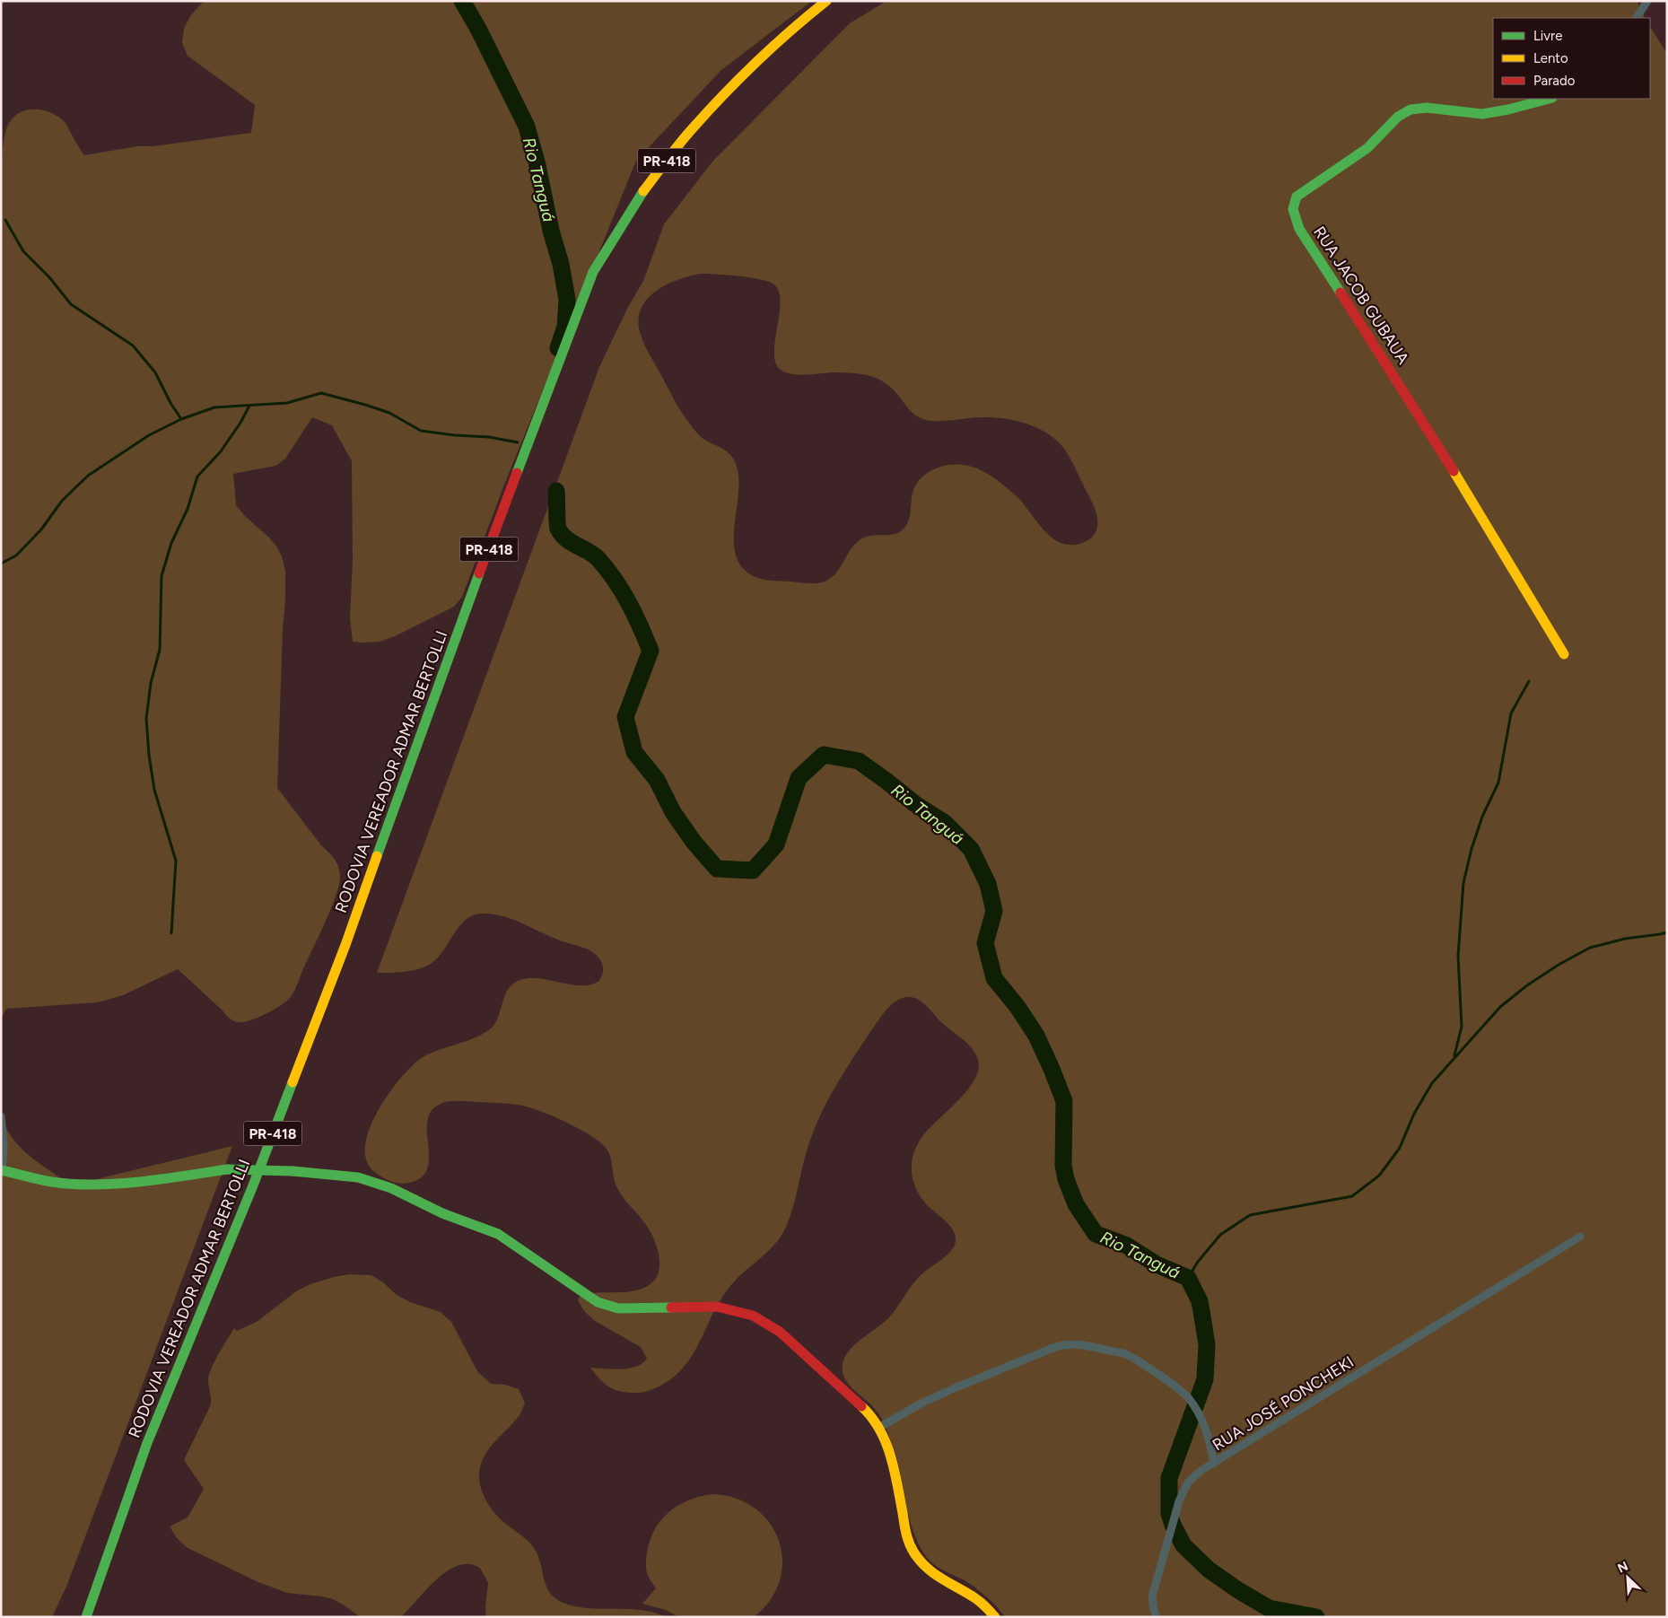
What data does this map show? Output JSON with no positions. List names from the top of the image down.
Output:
{
  "streets": {
    "main road": ["PR-418", "RUA JACOB GUBAUA", "RODOVIA VEREADOR ADMAR BERTOLLI"],
    "street": ["RUA JOSÉ PONCHEKI"]
  },
  "water": ["Rio Tanguá"],
  "legend": ["Livre", "Lento", "Parado"],
  "north": "top left"
}
